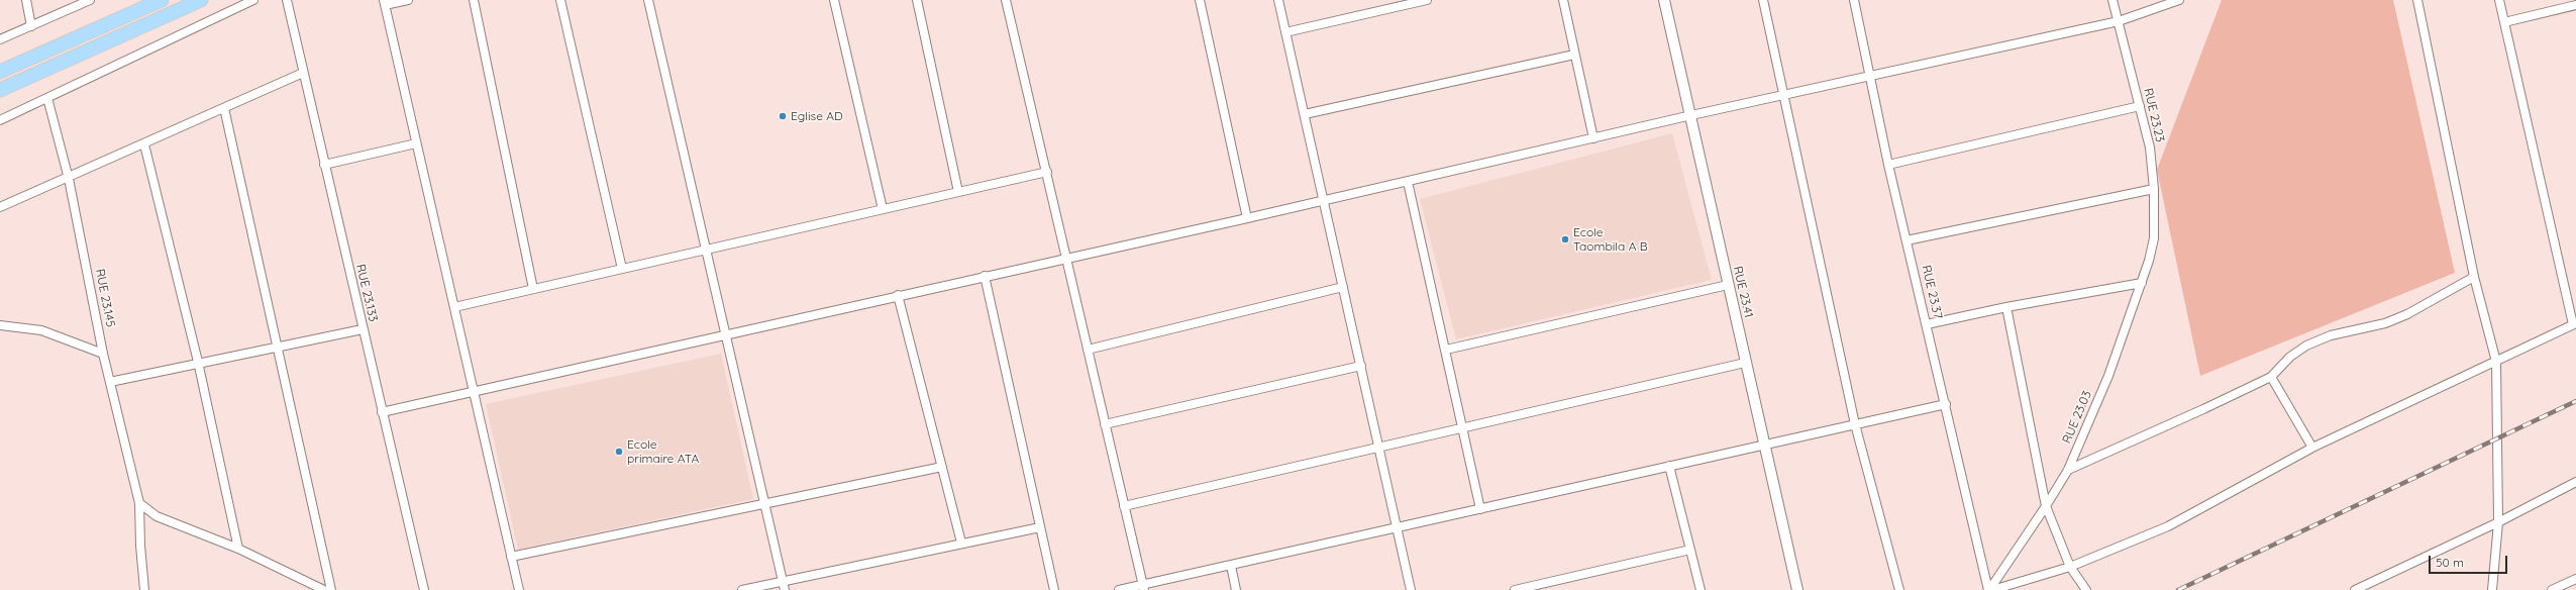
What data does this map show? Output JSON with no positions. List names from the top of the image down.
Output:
{
  "streets": {
    "street": [
      "RUE 23.23",
      "RUE 23.41",
      "RUE 23.37",
      "RUE 23.133",
      "RUE 23.145",
      "RUE 23.03"
    ]
  },
  "crossings": [
    ["RUE 23.23", "RUE 23.03"],
    ["RUE 23.37", "RUE 23.03"]
  ],
  "places": ["Eglise AD", "Ecole Taombila A B", "Ecole primaire ATA"],
  "scale_bar": "50 m"
}
